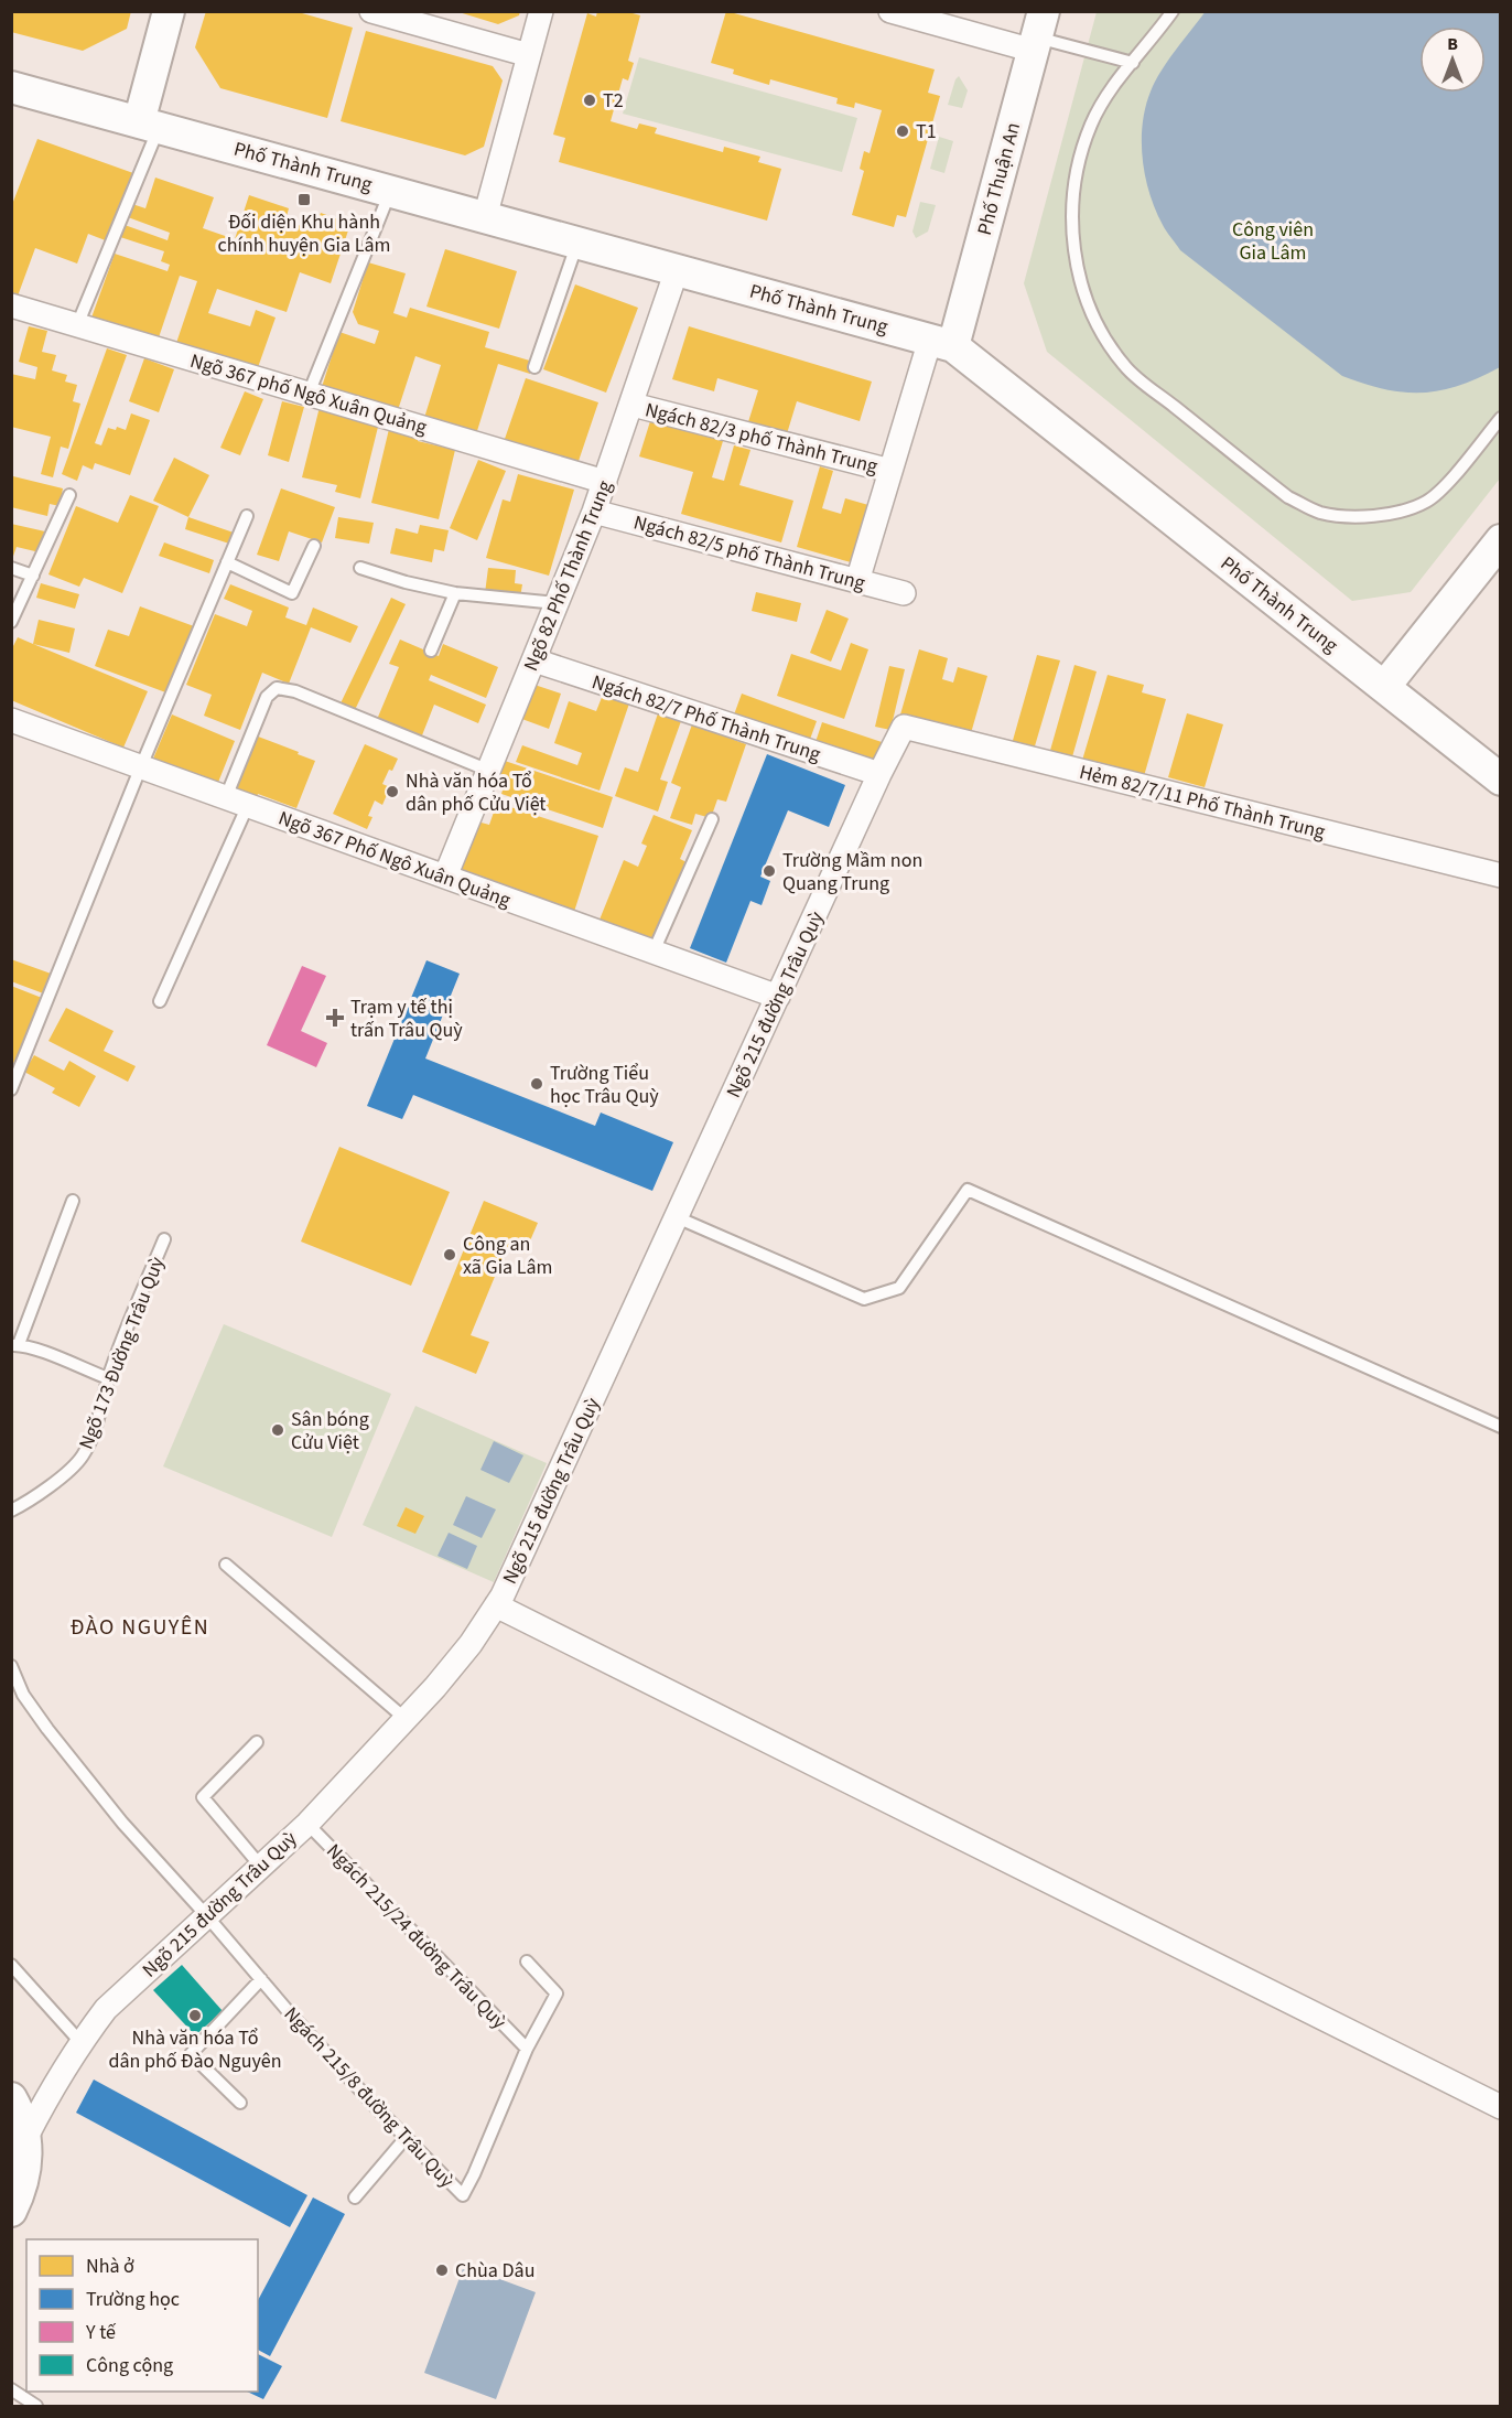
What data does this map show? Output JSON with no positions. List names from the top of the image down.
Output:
{
  "streets": {
    "main road": ["Phố Thành Trung", "Phố Thuận An"],
    "street": [
      "Ngõ 367 phố Ngô Xuân Quảng",
      "Ngách 82/3 phố Thành Trung",
      "Ngách 82/5 phố Thành Trung",
      "Ngõ 82 Phố Thành Trung",
      "Ngách 82/7 Phố Thành Trung",
      "Hẻm 82/7/11 Phố Thành Trung",
      "Ngõ 367 Phố Ngô Xuân Quảng",
      "Ngõ 215 đường Trâu Quỳ"
    ],
    "lane": ["Ngõ 173 Đường Trâu Quỳ", "Ngách 215/24 đường Trâu Quỳ", "Ngách 215/8 đường Trâu Quỳ"]
  },
  "crossings": [
    ["Phố Thành Trung", "Phố Thuận An"],
    ["Phố Thành Trung", "Ngõ 82 Phố Thành Trung"],
    ["Ngõ 367 phố Ngô Xuân Quảng", "Ngõ 82 Phố Thành Trung"],
    ["Ngách 82/3 phố Thành Trung", "Ngõ 82 Phố Thành Trung"],
    ["Ngách 82/5 phố Thành Trung", "Ngõ 82 Phố Thành Trung"],
    ["Ngõ 82 Phố Thành Trung", "Ngách 82/7 Phố Thành Trung"],
    ["Ngõ 82 Phố Thành Trung", "Ngõ 367 Phố Ngô Xuân Quảng"],
    ["Ngách 82/7 Phố Thành Trung", "Ngõ 215 đường Trâu Quỳ"],
    ["Hẻm 82/7/11 Phố Thành Trung", "Ngõ 215 đường Trâu Quỳ"],
    ["Ngõ 367 Phố Ngô Xuân Quảng", "Ngõ 215 đường Trâu Quỳ"],
    ["Ngõ 215 đường Trâu Quỳ", "Ngách 215/24 đường Trâu Quỳ"],
    ["Ngõ 215 đường Trâu Quỳ", "Ngách 215/8 đường Trâu Quỳ"],
    ["Ngách 215/24 đường Trâu Quỳ", "Ngách 215/8 đường Trâu Quỳ"]
  ],
  "districts": ["ĐÀO NGUYÊN"],
  "parks": ["Công viên Gia Lâm"],
  "places": {
    "other": [
      "T2",
      "T1",
      "Nhà văn hóa Tổ dân phố Cửu Việt",
      "Trường Mầm non Quang Trung",
      "Trường Tiểu học Trâu Quỳ",
      "Công an xã Gia Lâm",
      "Sân bóng Cửu Việt",
      "Nhà văn hóa Tổ dân phố Đào Nguyên",
      "Chùa Dâu"
    ],
    "transit": ["Đối diện Khu hành chính huyện Gia Lâm"],
    "health": ["Trạm y tế thị trấn Trâu Quỳ"]
  },
  "legend": [
    "Nhà ở",
    "Trường học",
    "Y tế",
    "Công cộng"
  ],
  "north": "top"
}
